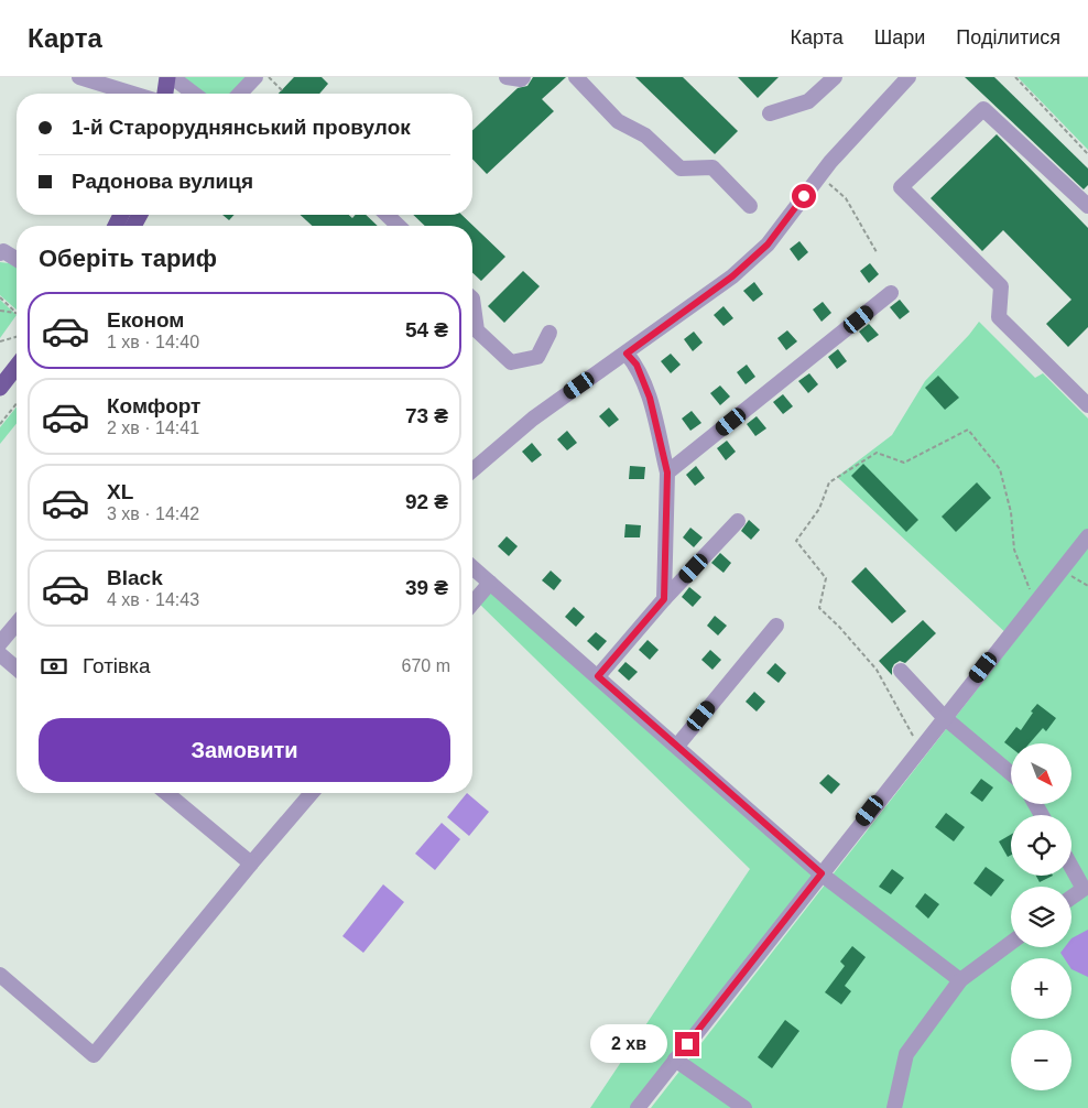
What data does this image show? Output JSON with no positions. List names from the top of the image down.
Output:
{
  "north": "bottom right",
  "page": {
    "header": "Карта",
    "nav": ["Карта", "Шари", "Поділитися"],
    "banner": ["1-й Староруднянський провулок", "Радонова вулиця"],
    "heading": "Оберіть тариф",
    "list": [
      {
        "name": "Економ",
        "note": "1 хв · 14:40",
        "value": "54 ₴"
      },
      {
        "name": "Комфорт",
        "note": "2 хв · 14:41",
        "value": "73 ₴"
      },
      {
        "name": "XL",
        "note": "3 хв · 14:42",
        "value": "92 ₴"
      },
      {
        "name": "Black",
        "note": "4 хв · 14:43",
        "value": "39 ₴"
      }
    ],
    "pay": ["Готівка", "670 m"],
    "buttons": "Замовити",
    "map_buttons": ["+", "−"],
    "bubble": "2 хв"
  }
}
